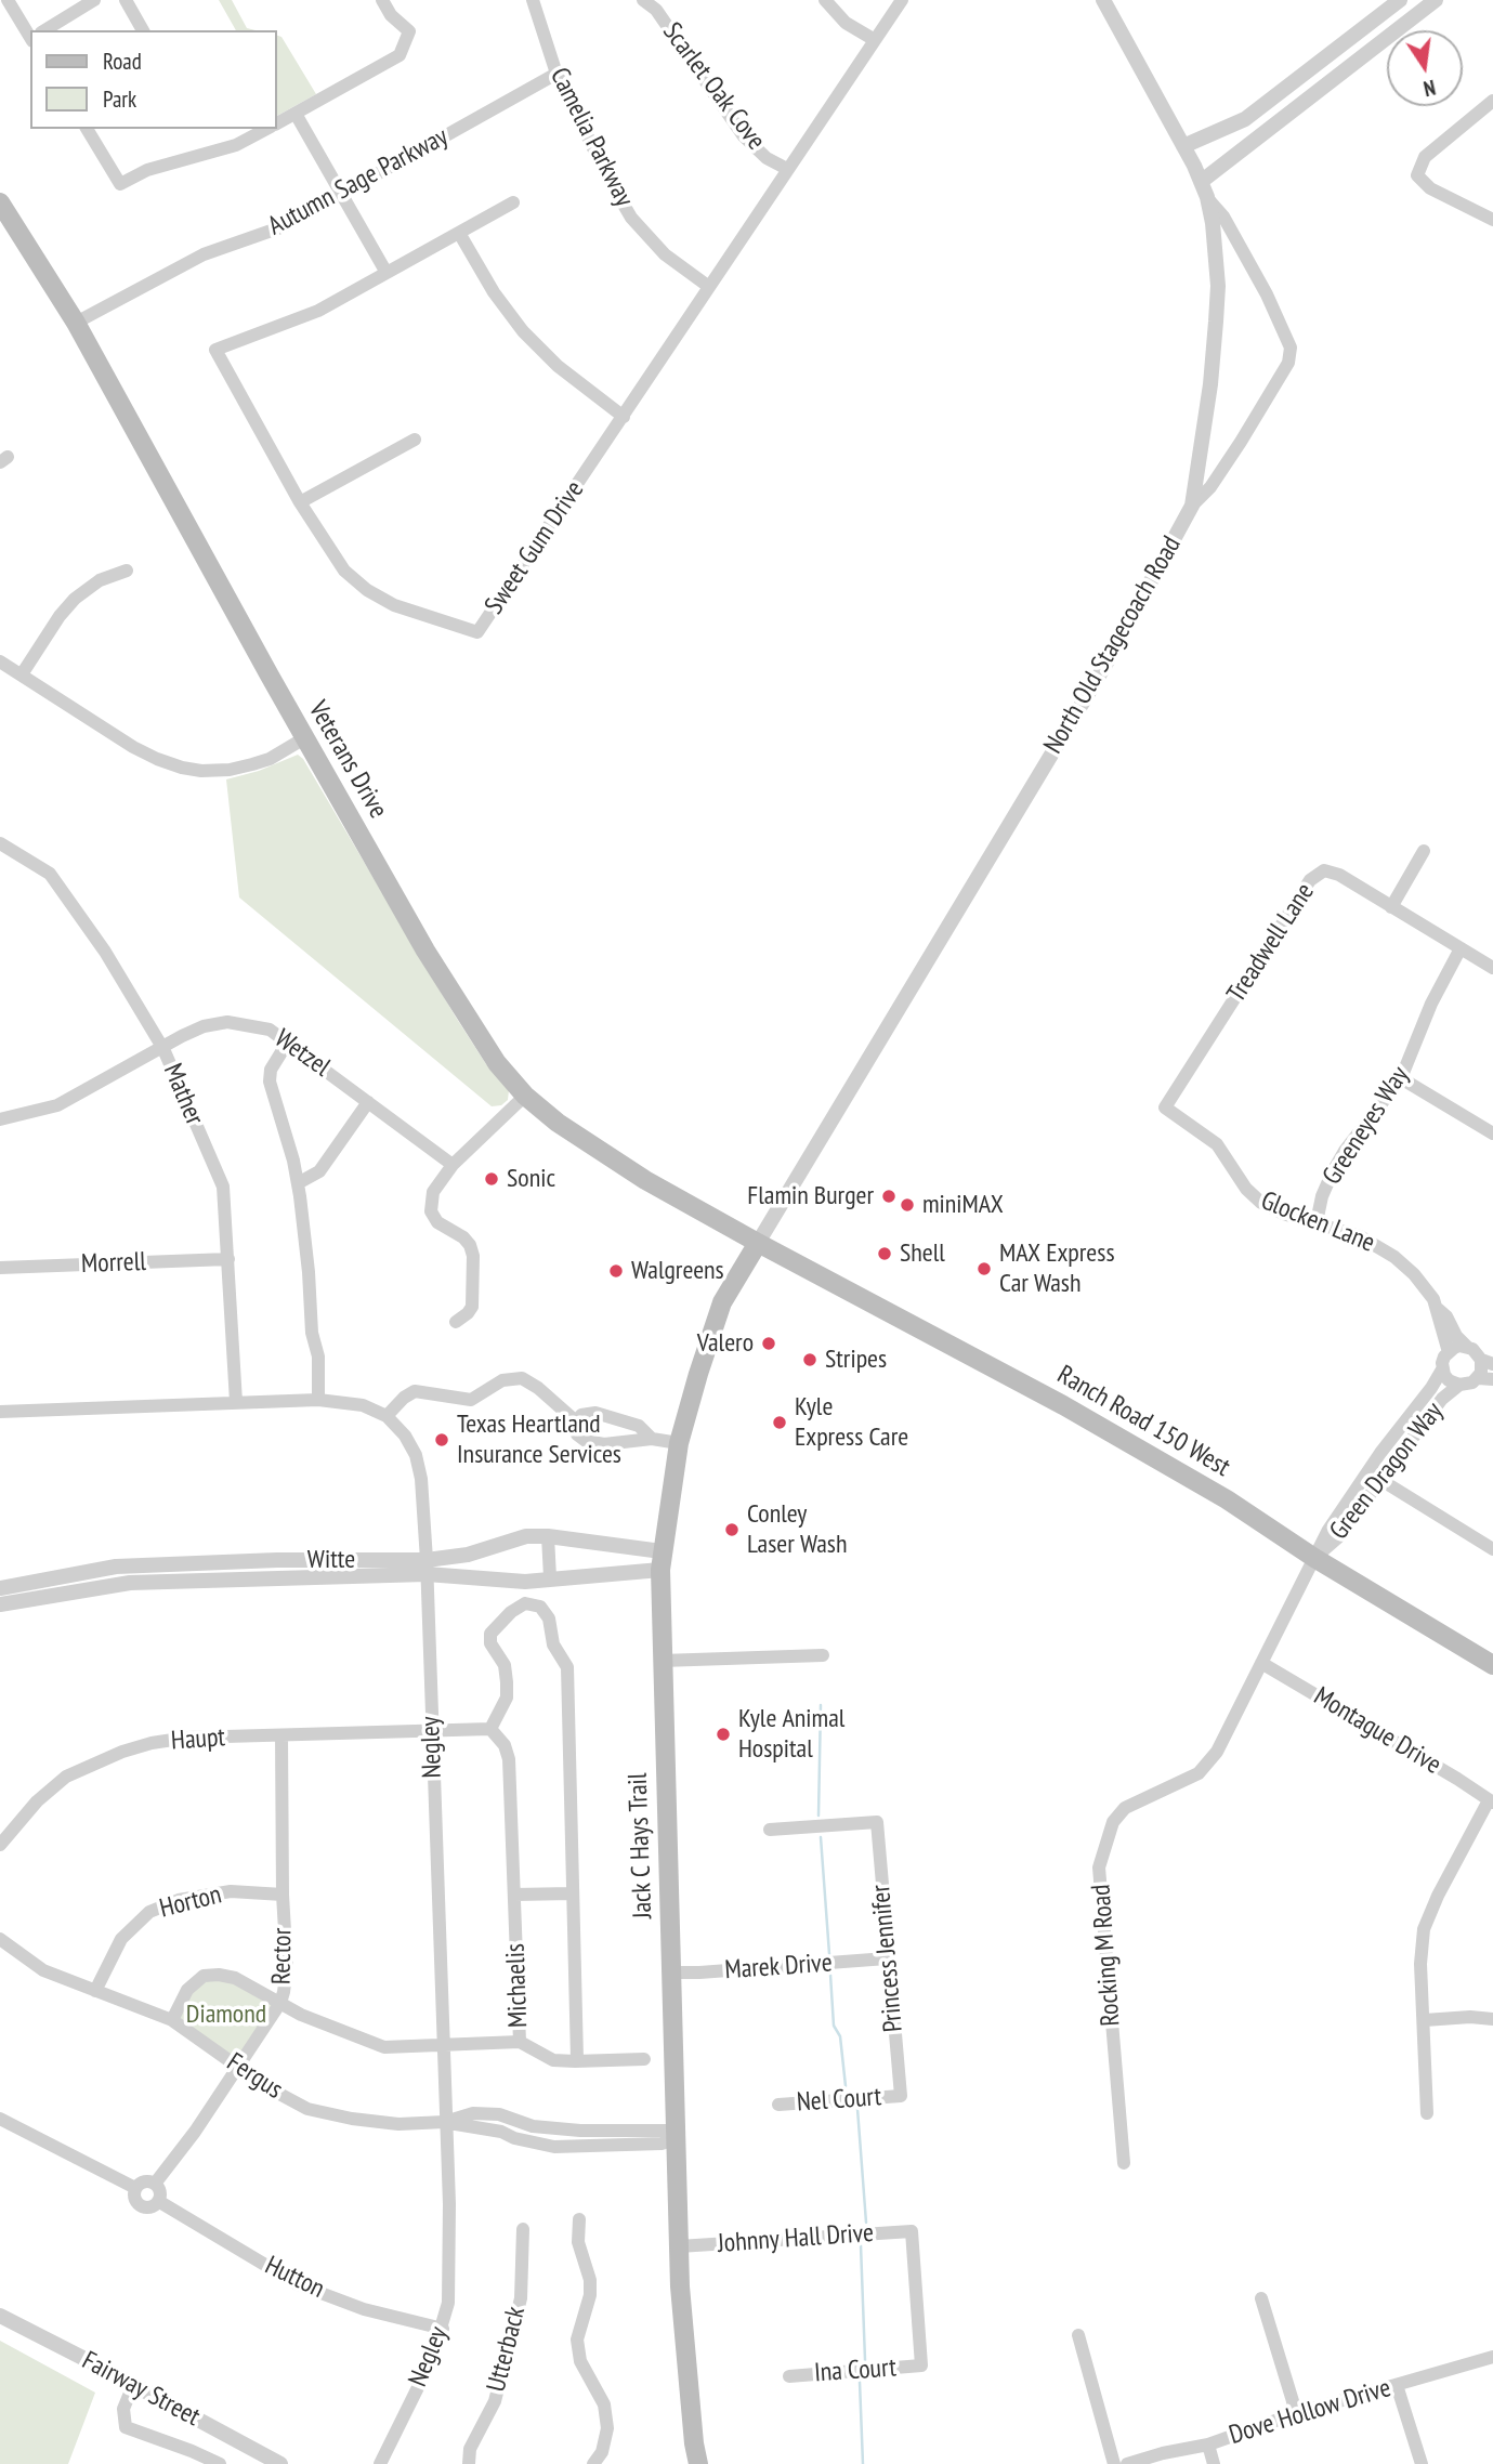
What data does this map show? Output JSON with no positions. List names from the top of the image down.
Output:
{
  "streets": {
    "main road": ["Veterans Drive", "Ranch Road 150 West", "Jack C Hays Trail"],
    "street": [
      "Scarlet Oak Cove",
      "Camelia Parkway",
      "Autumn Sage Parkway",
      "Sweet Gum Drive",
      "North Old Stagecoach Road",
      "Treadwell Lane",
      "Wetzel",
      "Mather",
      "Greeneyes Way",
      "Glocken Lane",
      "Morrell",
      "Green Dragon Way",
      "Witte",
      "Montague Drive",
      "Haupt",
      "Negley",
      "Horton",
      "Rocking M Road",
      "Rector",
      "Princess Jennifer",
      "Marek Drive",
      "Michaelis",
      "Fergus",
      "Nel Court",
      "Johnny Hall Drive",
      "Hutton",
      "Utterback",
      "Ina Court",
      "Fairway Street",
      "Dove Hollow Drive"
    ]
  },
  "crossings": [
    ["Scarlet Oak Cove", "Sweet Gum Drive"],
    ["Camelia Parkway", "Autumn Sage Parkway"],
    ["Camelia Parkway", "Sweet Gum Drive"],
    ["Autumn Sage Parkway", "Veterans Drive"],
    ["North Old Stagecoach Road", "Veterans Drive"],
    ["North Old Stagecoach Road", "Ranch Road 150 West"],
    ["North Old Stagecoach Road", "Jack C Hays Trail"],
    ["Veterans Drive", "Ranch Road 150 West"],
    ["Veterans Drive", "Jack C Hays Trail"],
    ["Treadwell Lane", "Greeneyes Way"],
    ["Treadwell Lane", "Glocken Lane"],
    ["Wetzel", "Mather"],
    ["Mather", "Morrell"],
    ["Greeneyes Way", "Glocken Lane"],
    ["Glocken Lane", "Green Dragon Way"],
    ["Ranch Road 150 West", "Green Dragon Way"],
    ["Ranch Road 150 West", "Jack C Hays Trail"],
    ["Ranch Road 150 West", "Rocking M Road"],
    ["Green Dragon Way", "Rocking M Road"],
    ["Witte", "Negley"],
    ["Witte", "Jack C Hays Trail"],
    ["Montague Drive", "Rocking M Road"],
    ["Haupt", "Negley"],
    ["Haupt", "Rector"],
    ["Haupt", "Michaelis"],
    ["Negley", "Fergus"],
    ["Negley", "Hutton"],
    ["Jack C Hays Trail", "Marek Drive"],
    ["Jack C Hays Trail", "Fergus"],
    ["Jack C Hays Trail", "Johnny Hall Drive"],
    ["Horton", "Rector"],
    ["Horton", "Fergus"],
    ["Rector", "Fergus"],
    ["Rector", "Hutton"],
    ["Princess Jennifer", "Marek Drive"],
    ["Princess Jennifer", "Nel Court"],
    ["Johnny Hall Drive", "Ina Court"]
  ],
  "parks": ["Diamond"],
  "places": [
    "Sonic",
    "Flamin Burger",
    "miniMAX",
    "Shell",
    "MAX Express Car Wash",
    "Walgreens",
    "Valero",
    "Stripes",
    "Kyle Express Care",
    "Texas Heartland Insurance Services",
    "Conley Laser Wash",
    "Kyle Animal Hospital"
  ],
  "legend": ["Road", "Park"],
  "north": "bottom"
}
